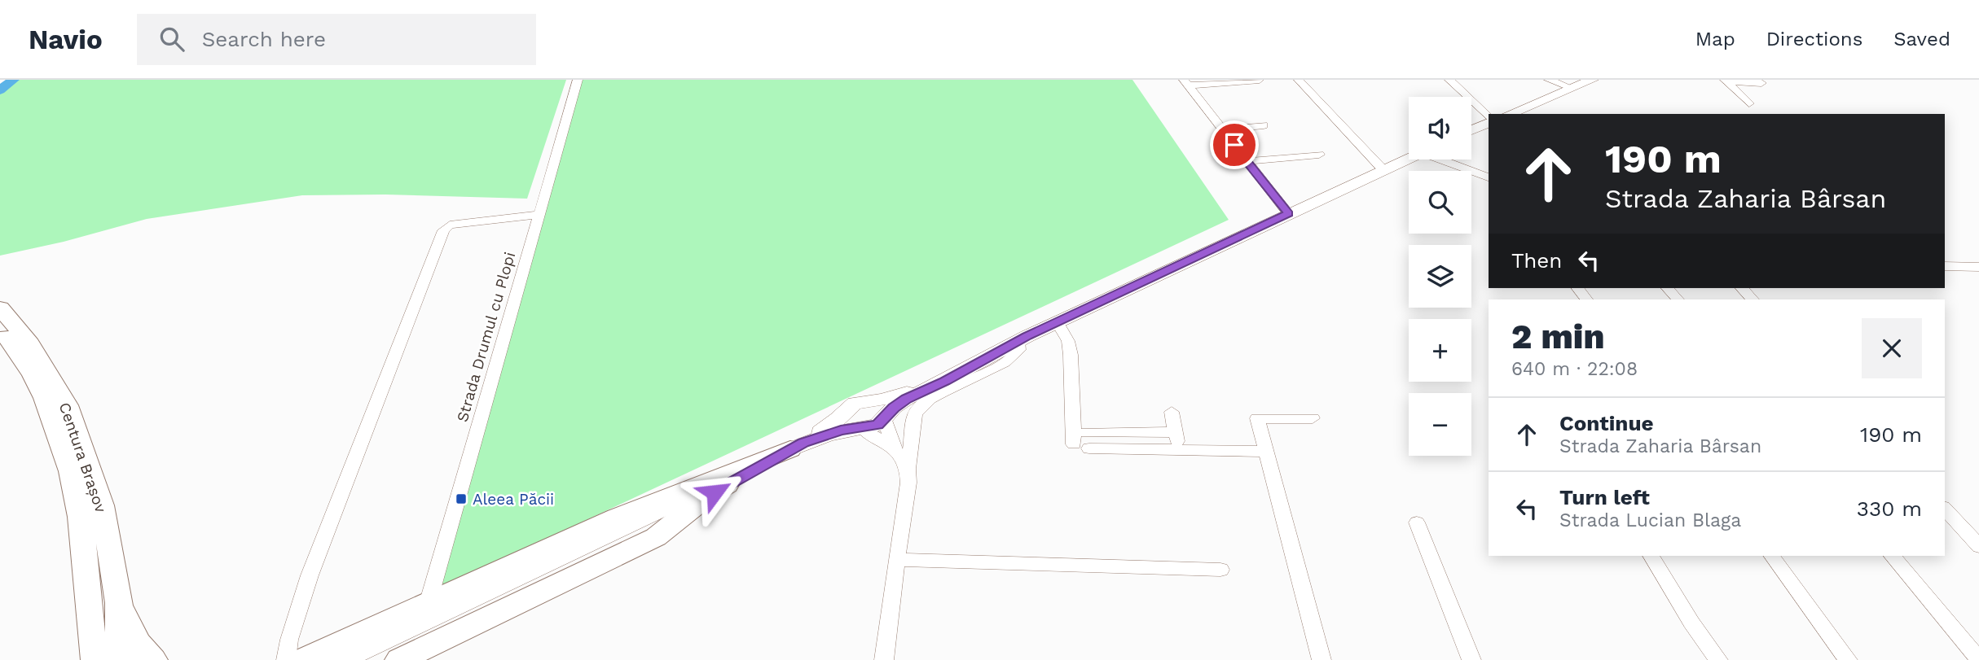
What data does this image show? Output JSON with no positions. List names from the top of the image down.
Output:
{
  "streets": {
    "highway": ["Centura Brașov"],
    "street": ["Strada Drumul cu Plopi"]
  },
  "places": {
    "transit": ["Aleea Păcii"]
  },
  "page": {
    "header": "Navio",
    "search": "Search here",
    "nav": ["Map", "Directions", "Saved"],
    "map_buttons": ["+", "−"],
    "turn": ["190 m", "Strada Zaharia Bârsan"],
    "then": "Then",
    "heading": ["2 min", "640 m · 22:08"],
    "list": [
      {
        "name": "Continue",
        "note": "Strada Zaharia Bârsan",
        "value": "190 m"
      },
      {
        "name": "Turn left",
        "note": "Strada Lucian Blaga",
        "value": "330 m"
      }
    ]
  }
}
